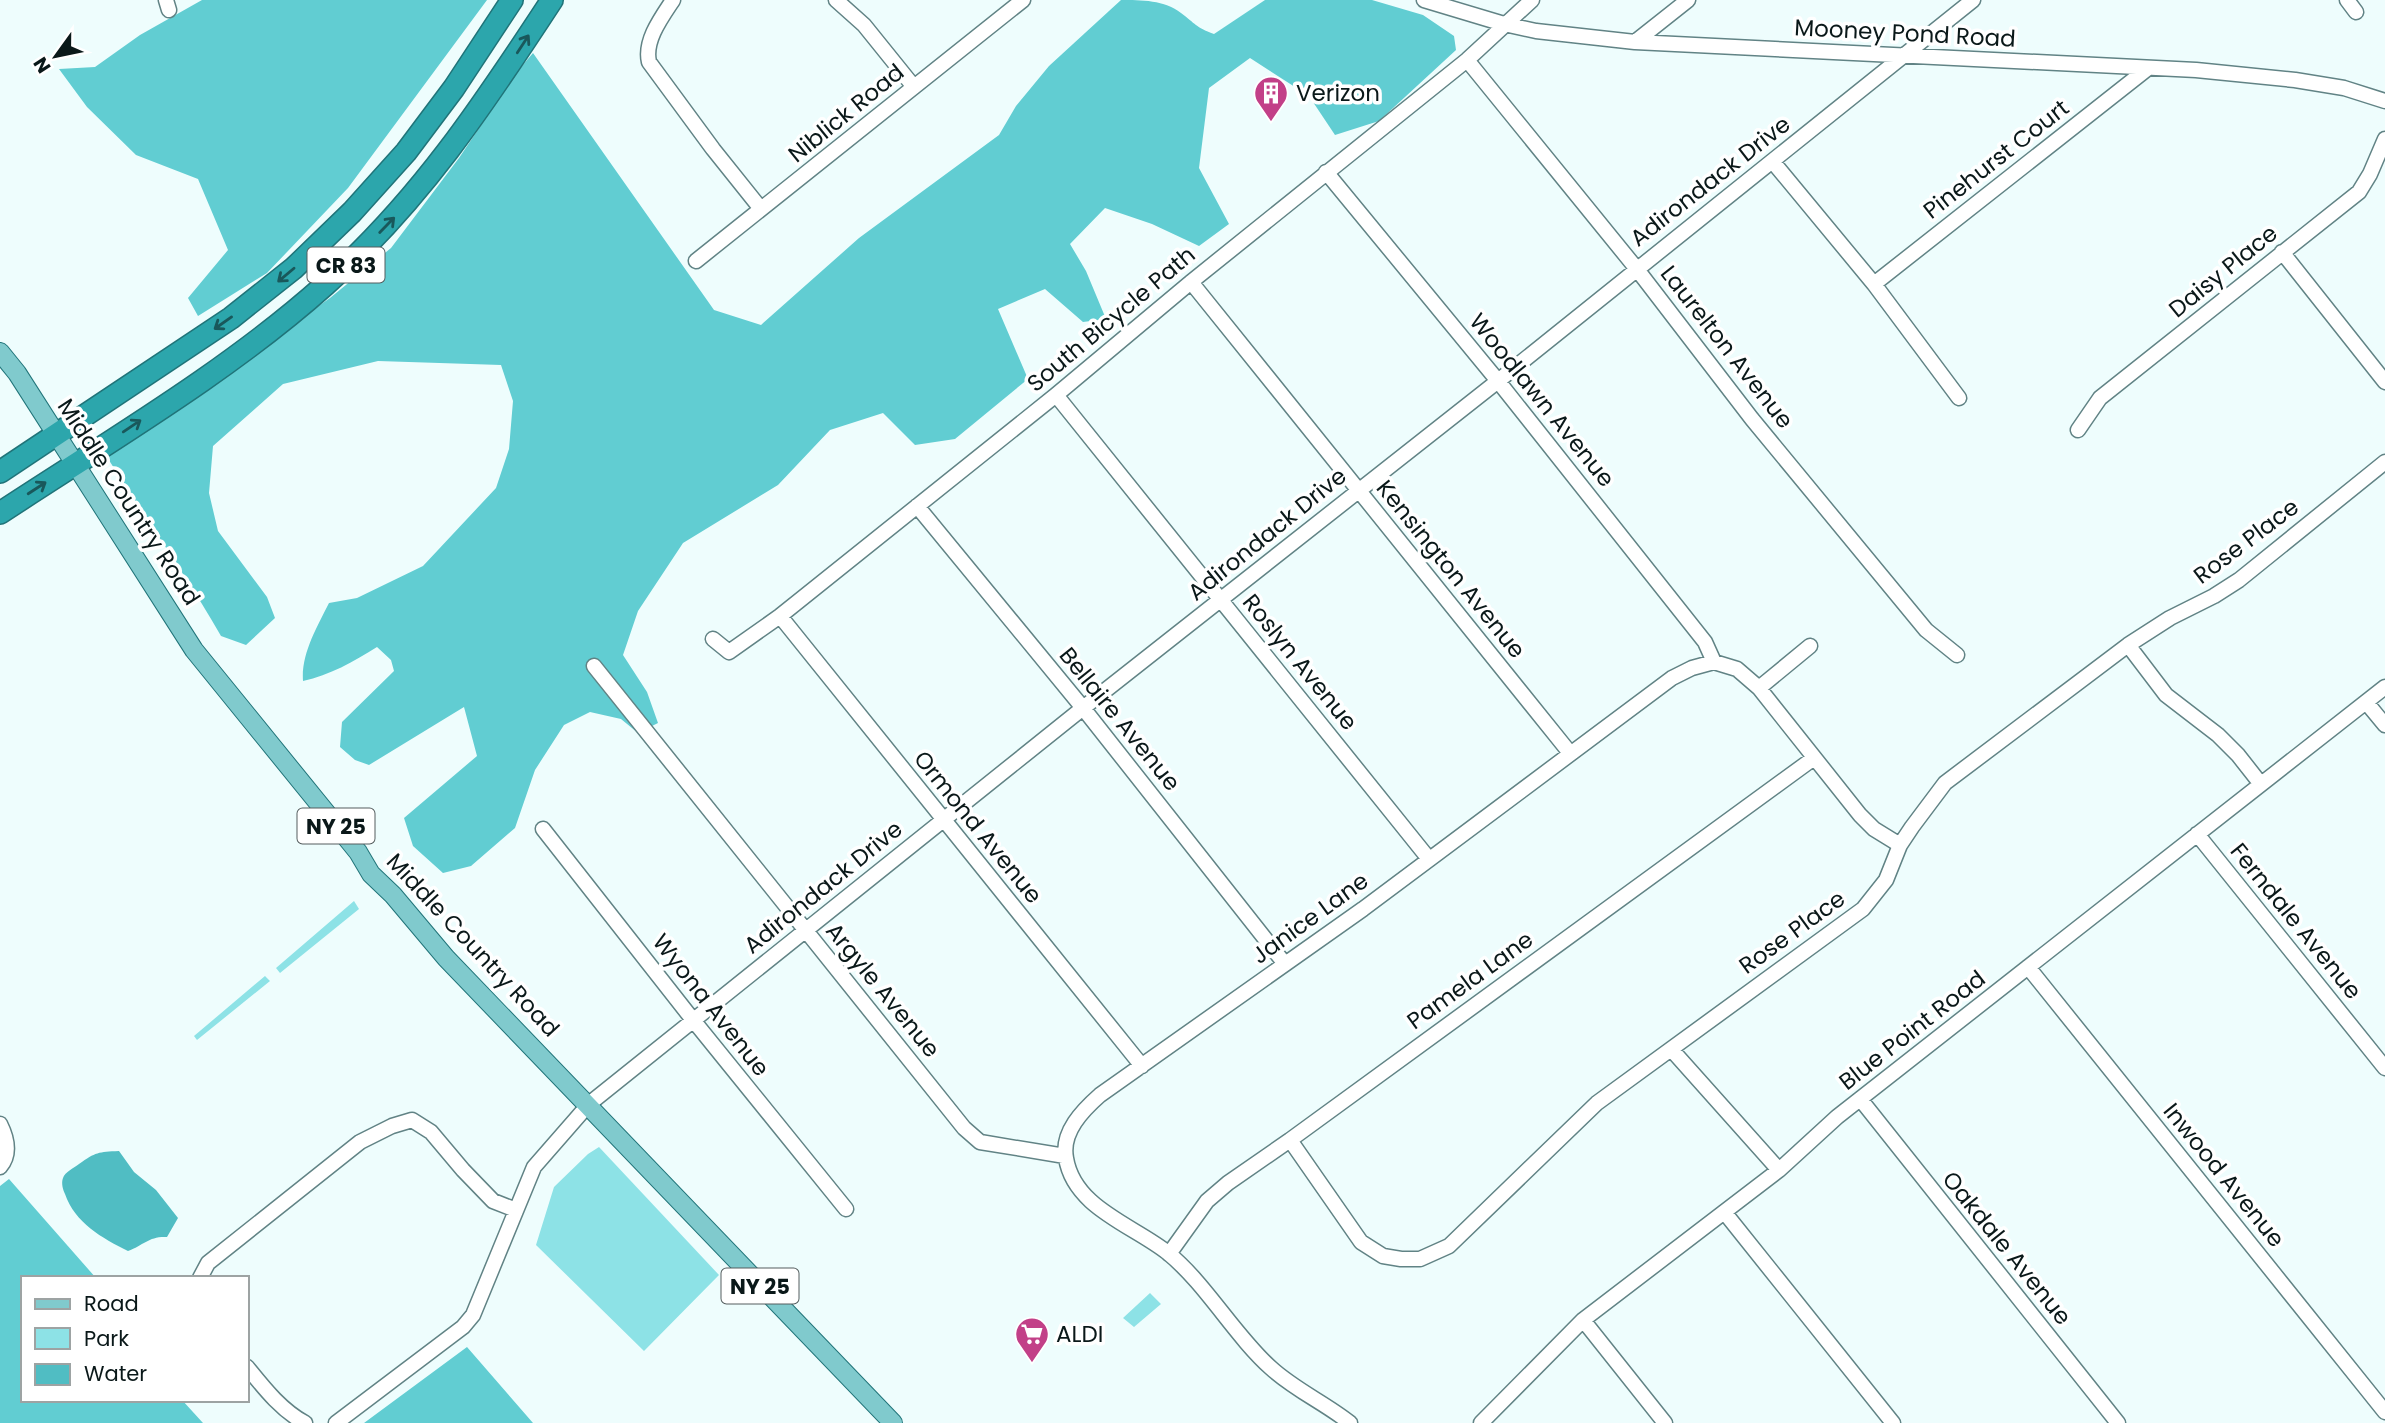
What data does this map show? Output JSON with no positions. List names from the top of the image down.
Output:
{
  "streets": {
    "highway": ["CR 83"],
    "main road": ["Middle Country Road", "NY 25"],
    "street": [
      "Mooney Pond Road",
      "Niblick Road",
      "Pinehurst Court",
      "Adirondack Drive",
      "Daisy Place",
      "South Bicycle Path",
      "Laurelton Avenue",
      "Woodlawn Avenue",
      "Rose Place",
      "Kensington Avenue",
      "Roslyn Avenue",
      "Bellaire Avenue",
      "Ormond Avenue",
      "Janice Lane",
      "Ferndale Avenue",
      "Pamela Lane",
      "Argyle Avenue",
      "Wyona Avenue",
      "Blue Point Road",
      "Inwood Avenue",
      "Oakdale Avenue"
    ]
  },
  "crossings": [
    ["Mooney Pond Road", "Pinehurst Court"],
    ["Mooney Pond Road", "Adirondack Drive"],
    ["Mooney Pond Road", "South Bicycle Path"],
    ["Adirondack Drive", "Laurelton Avenue"],
    ["Adirondack Drive", "Woodlawn Avenue"],
    ["Adirondack Drive", "Middle Country Road"],
    ["Adirondack Drive", "Kensington Avenue"],
    ["Adirondack Drive", "Roslyn Avenue"],
    ["Adirondack Drive", "Bellaire Avenue"],
    ["Adirondack Drive", "Ormond Avenue"],
    ["Adirondack Drive", "Argyle Avenue"],
    ["Adirondack Drive", "Wyona Avenue"],
    ["CR 83", "Middle Country Road"],
    ["South Bicycle Path", "Laurelton Avenue"],
    ["South Bicycle Path", "Woodlawn Avenue"],
    ["South Bicycle Path", "Kensington Avenue"],
    ["South Bicycle Path", "Roslyn Avenue"],
    ["South Bicycle Path", "Bellaire Avenue"],
    ["South Bicycle Path", "Ormond Avenue"],
    ["Woodlawn Avenue", "Janice Lane"],
    ["Rose Place", "Pamela Lane"],
    ["Kensington Avenue", "Janice Lane"],
    ["Roslyn Avenue", "Janice Lane"],
    ["Bellaire Avenue", "Janice Lane"],
    ["Ormond Avenue", "Janice Lane"],
    ["Janice Lane", "Argyle Avenue"],
    ["Ferndale Avenue", "Blue Point Road"],
    ["Blue Point Road", "Inwood Avenue"],
    ["Blue Point Road", "Oakdale Avenue"]
  ],
  "places": {
    "building": ["Verizon"],
    "supermarket": ["ALDI"]
  },
  "legend": ["Road", "Park", "Water"],
  "north": "bottom left"
}
